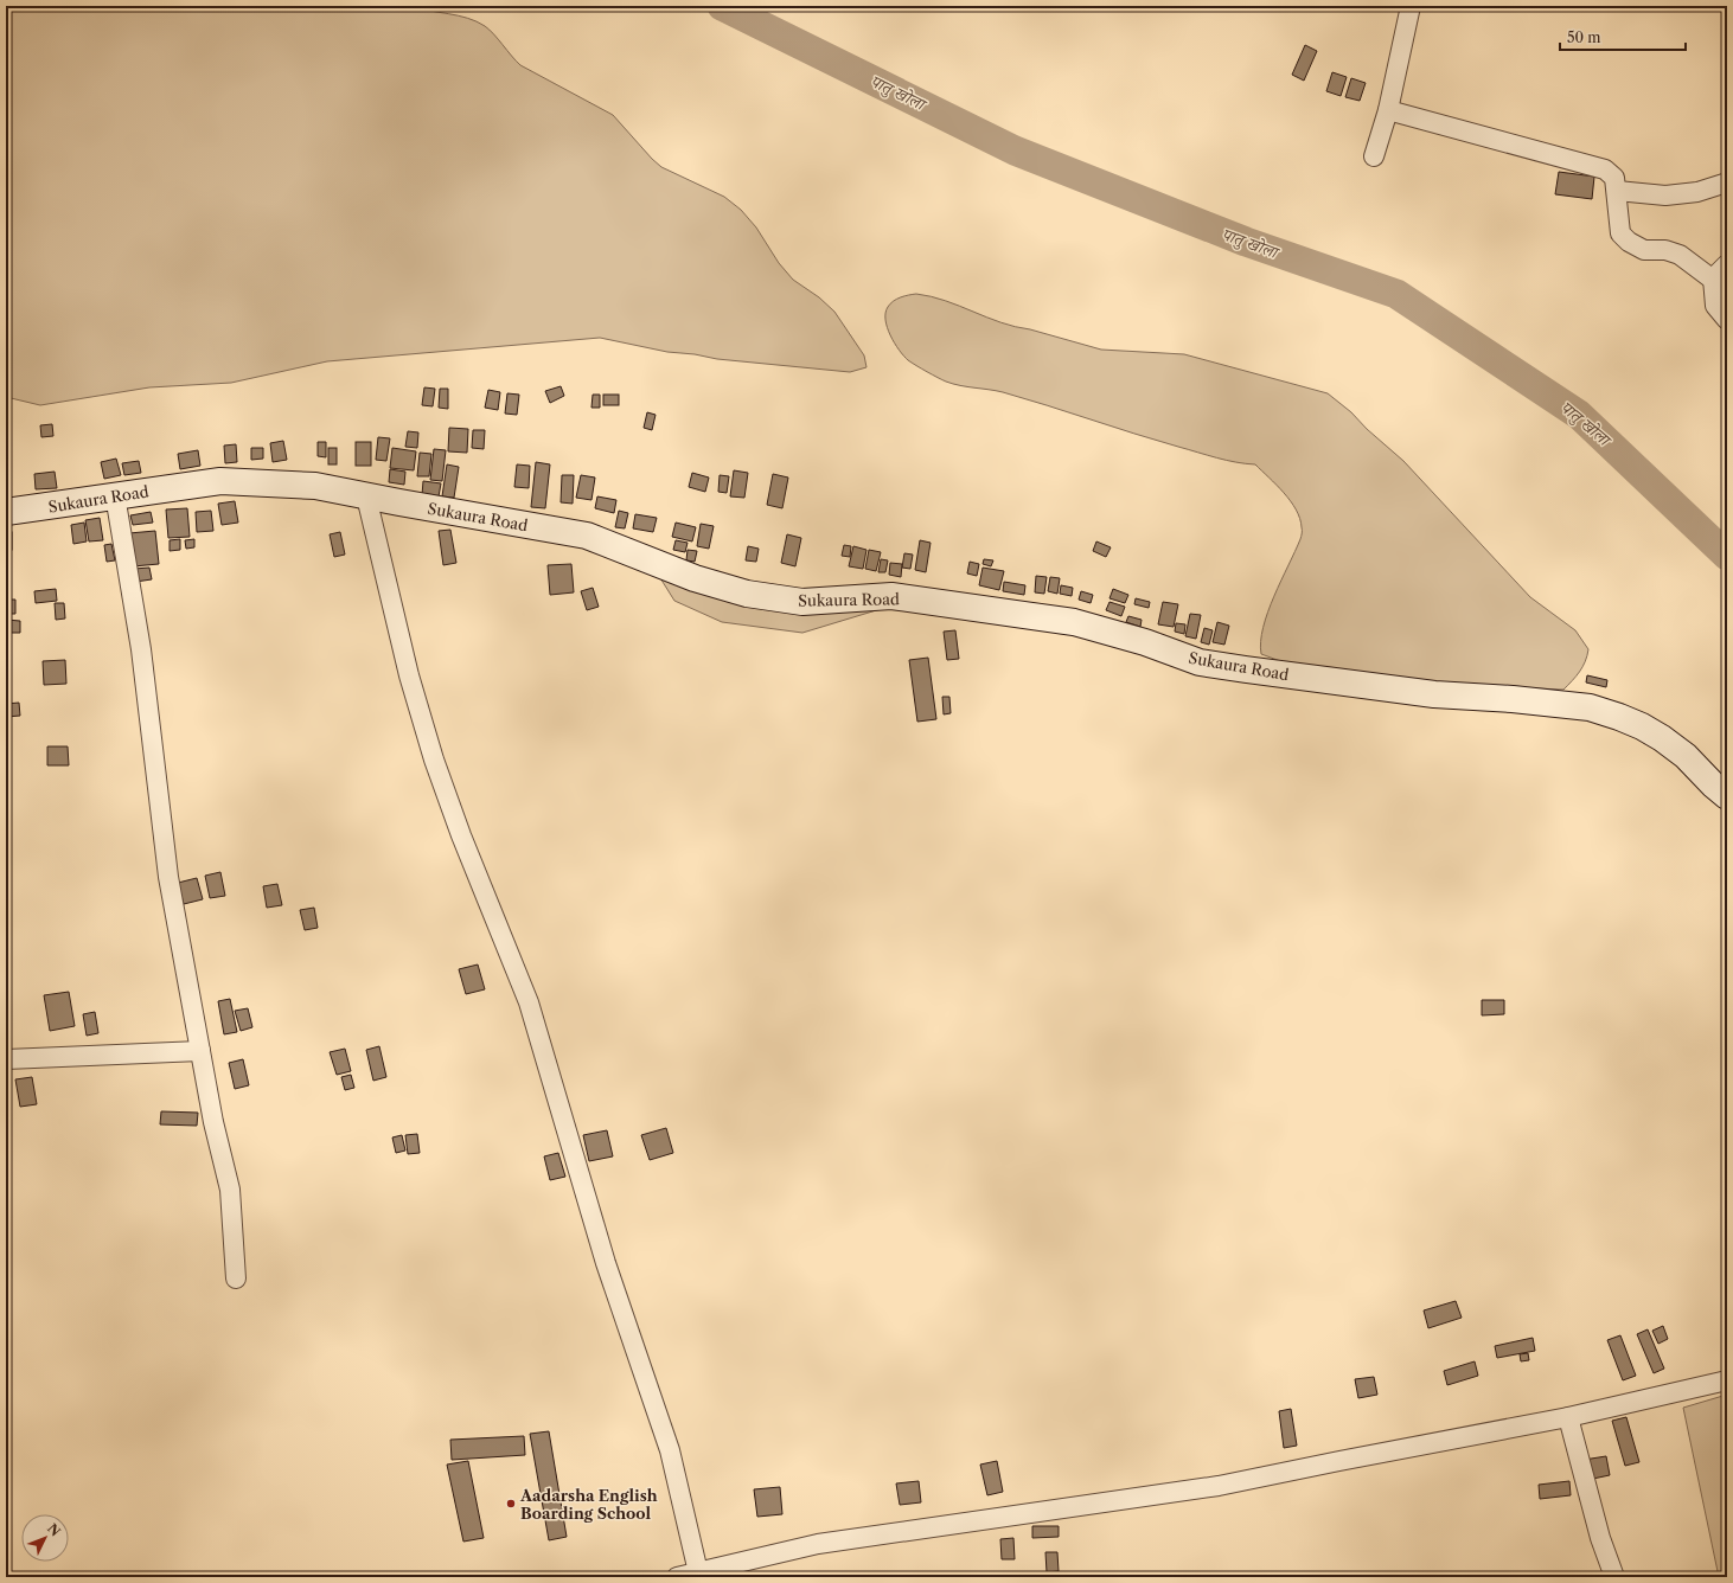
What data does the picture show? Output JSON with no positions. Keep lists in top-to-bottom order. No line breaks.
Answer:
{"streets":{"street":["Sukaura Road"]},"water":["पातु खोला"],"places":["Aadarsha English Boarding School"],"scale_bar":"50 m","north":"top right"}
